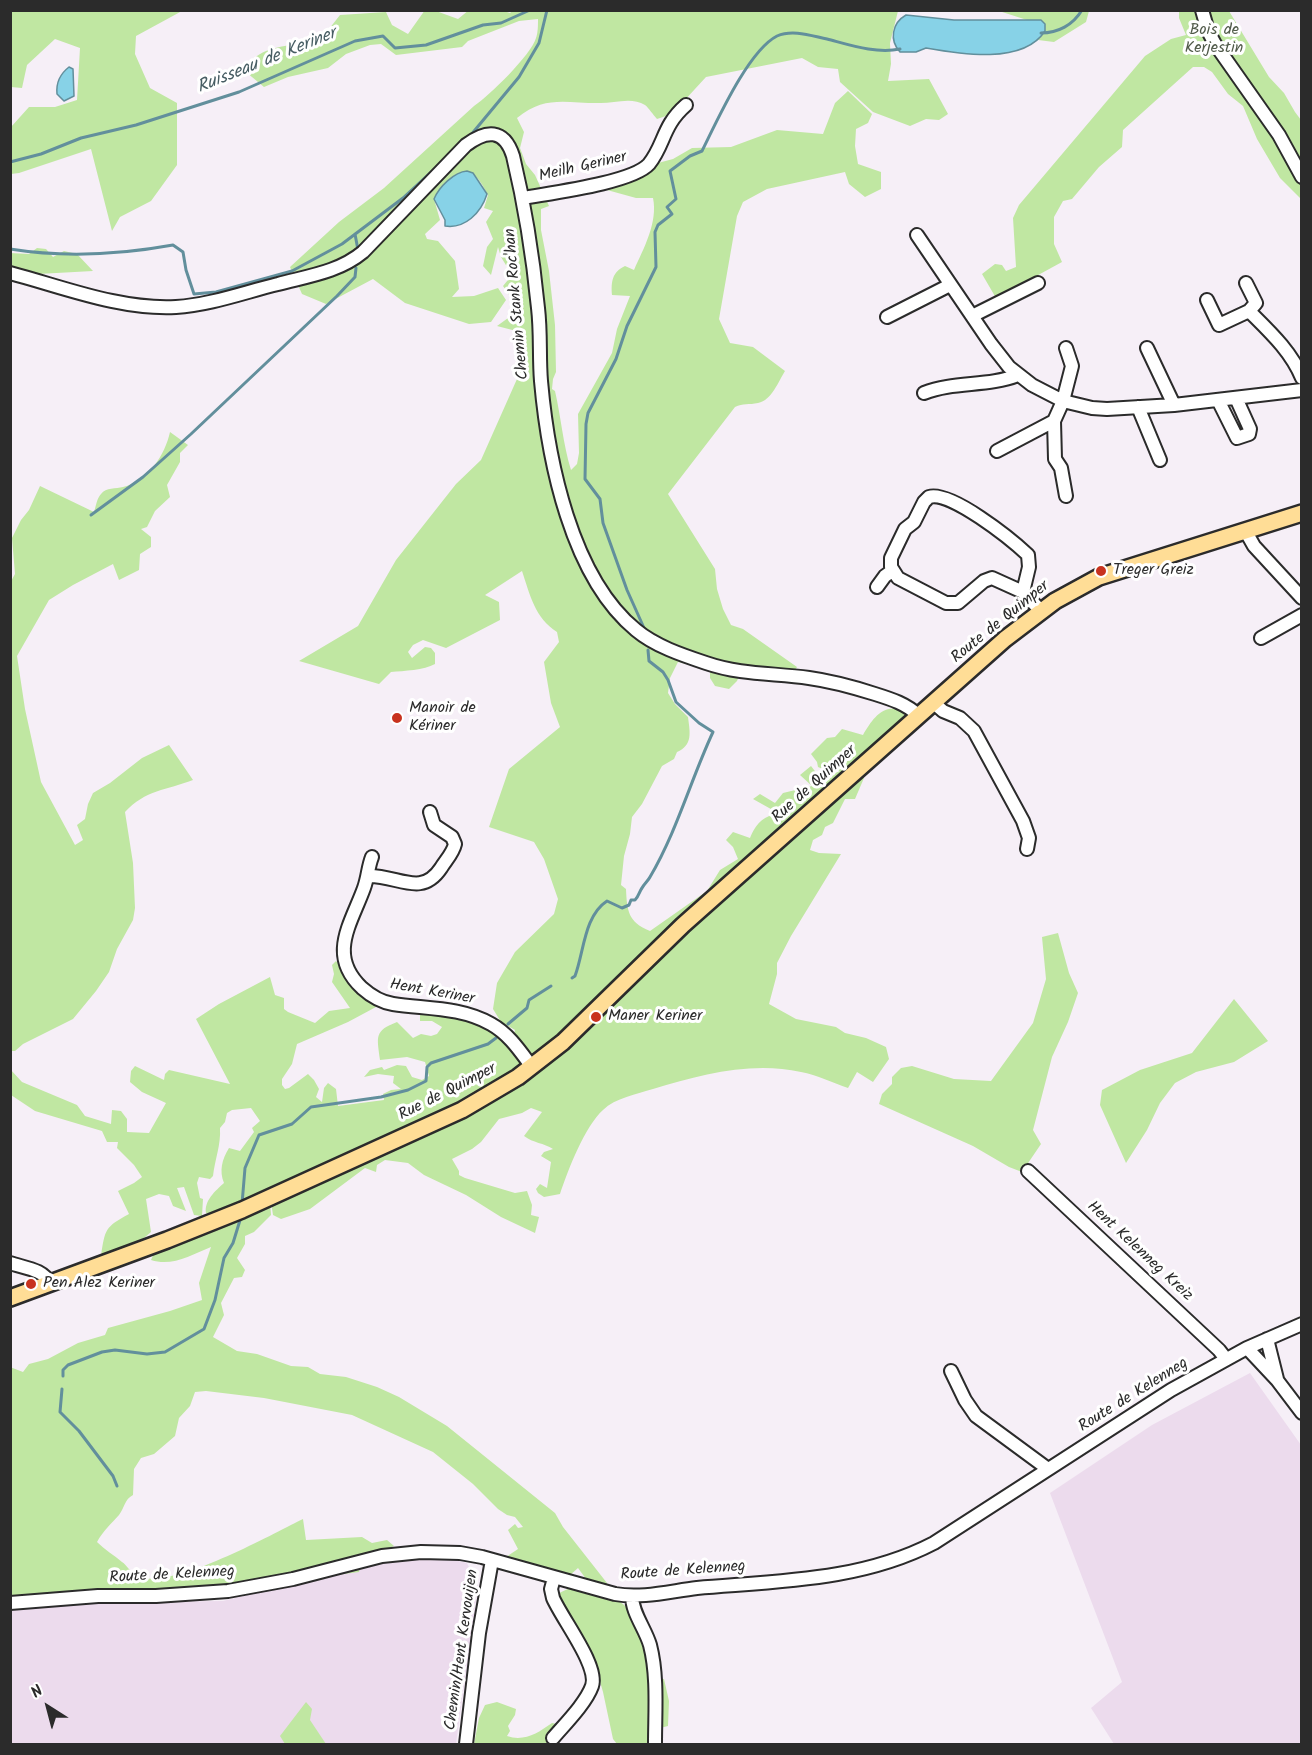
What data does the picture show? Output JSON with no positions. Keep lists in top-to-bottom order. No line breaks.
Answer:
{"streets":{"main road":["Route de Quimper","Rue de Quimper"],"street":["Meilh Geriner","Chemin Stank Roc'han","Hent Keriner","Hent Kelenneg Kreiz","Route de Kelenneg","Chemin/Hent Kervouijen"]},"crossings":[["Meilh Geriner","Chemin Stank Roc'han"],["Chemin Stank Roc'han","Rue de Quimper"],["Route de Quimper","Rue de Quimper"],["Rue de Quimper","Hent Keriner"],["Hent Kelenneg Kreiz","Route de Kelenneg"],["Route de Kelenneg","Chemin/Hent Kervouijen"]],"water":["Ruisseau de Keriner"],"parks":["Bois de Kerjestin"],"places":["Treger Greiz","Manoir de Kériner","Maner Keriner","Pen Alez Keriner"],"north":"top left"}
